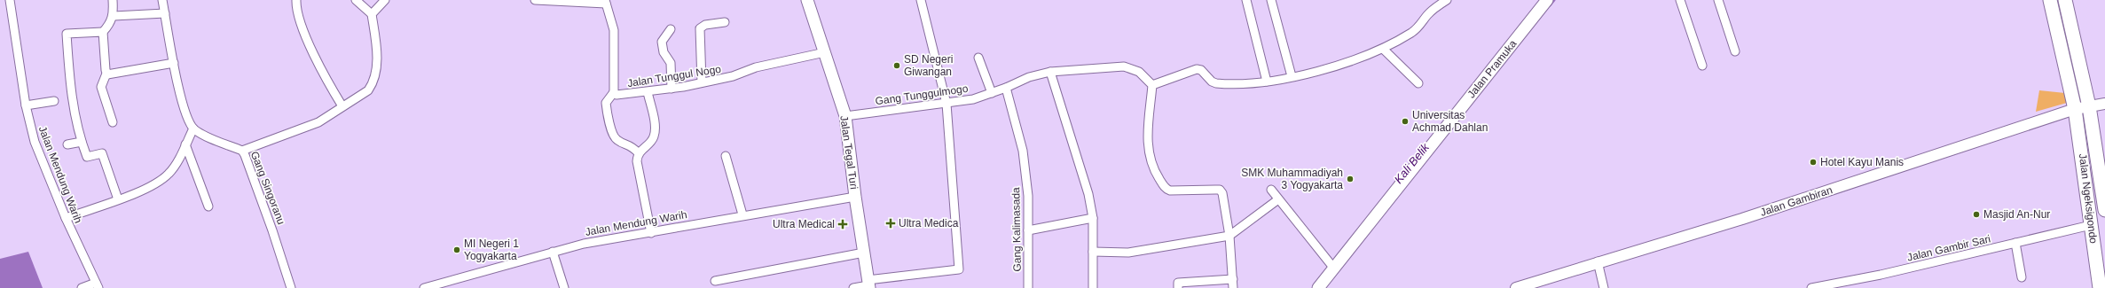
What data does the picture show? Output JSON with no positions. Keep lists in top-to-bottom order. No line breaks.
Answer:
{"streets":{"main road":["Jalan Pramuka","Jalan Tegal Turi","Jalan Ngeksigondo"],"street":["Jalan Tunggul Nogo","Gang Tunggulmogo","Jalan Mendung Warih","Gang Singoranu","Jalan Gambiran","Gang Kalimasada","Jalan Gambir Sari"]},"crossings":[["Jalan Tunggul Nogo","Jalan Tegal Turi"],["Gang Tunggulmogo","Jalan Tegal Turi"],["Gang Tunggulmogo","Gang Kalimasada"],["Jalan Tegal Turi","Jalan Mendung Warih"],["Jalan Ngeksigondo","Jalan Gambiran"],["Jalan Ngeksigondo","Jalan Gambir Sari"]],"water":["Kali Belik"],"places":{"other":["SD Negeri Giwangan","Universitas Achmad Dahlan","Hotel Kayu Manis","SMK Muhammadiyah 3 Yogyakarta","Masjid An-Nur","MI Negeri 1 Yogyakarta"],"health":["Ultra Medica","Ultra Medical"]}}
